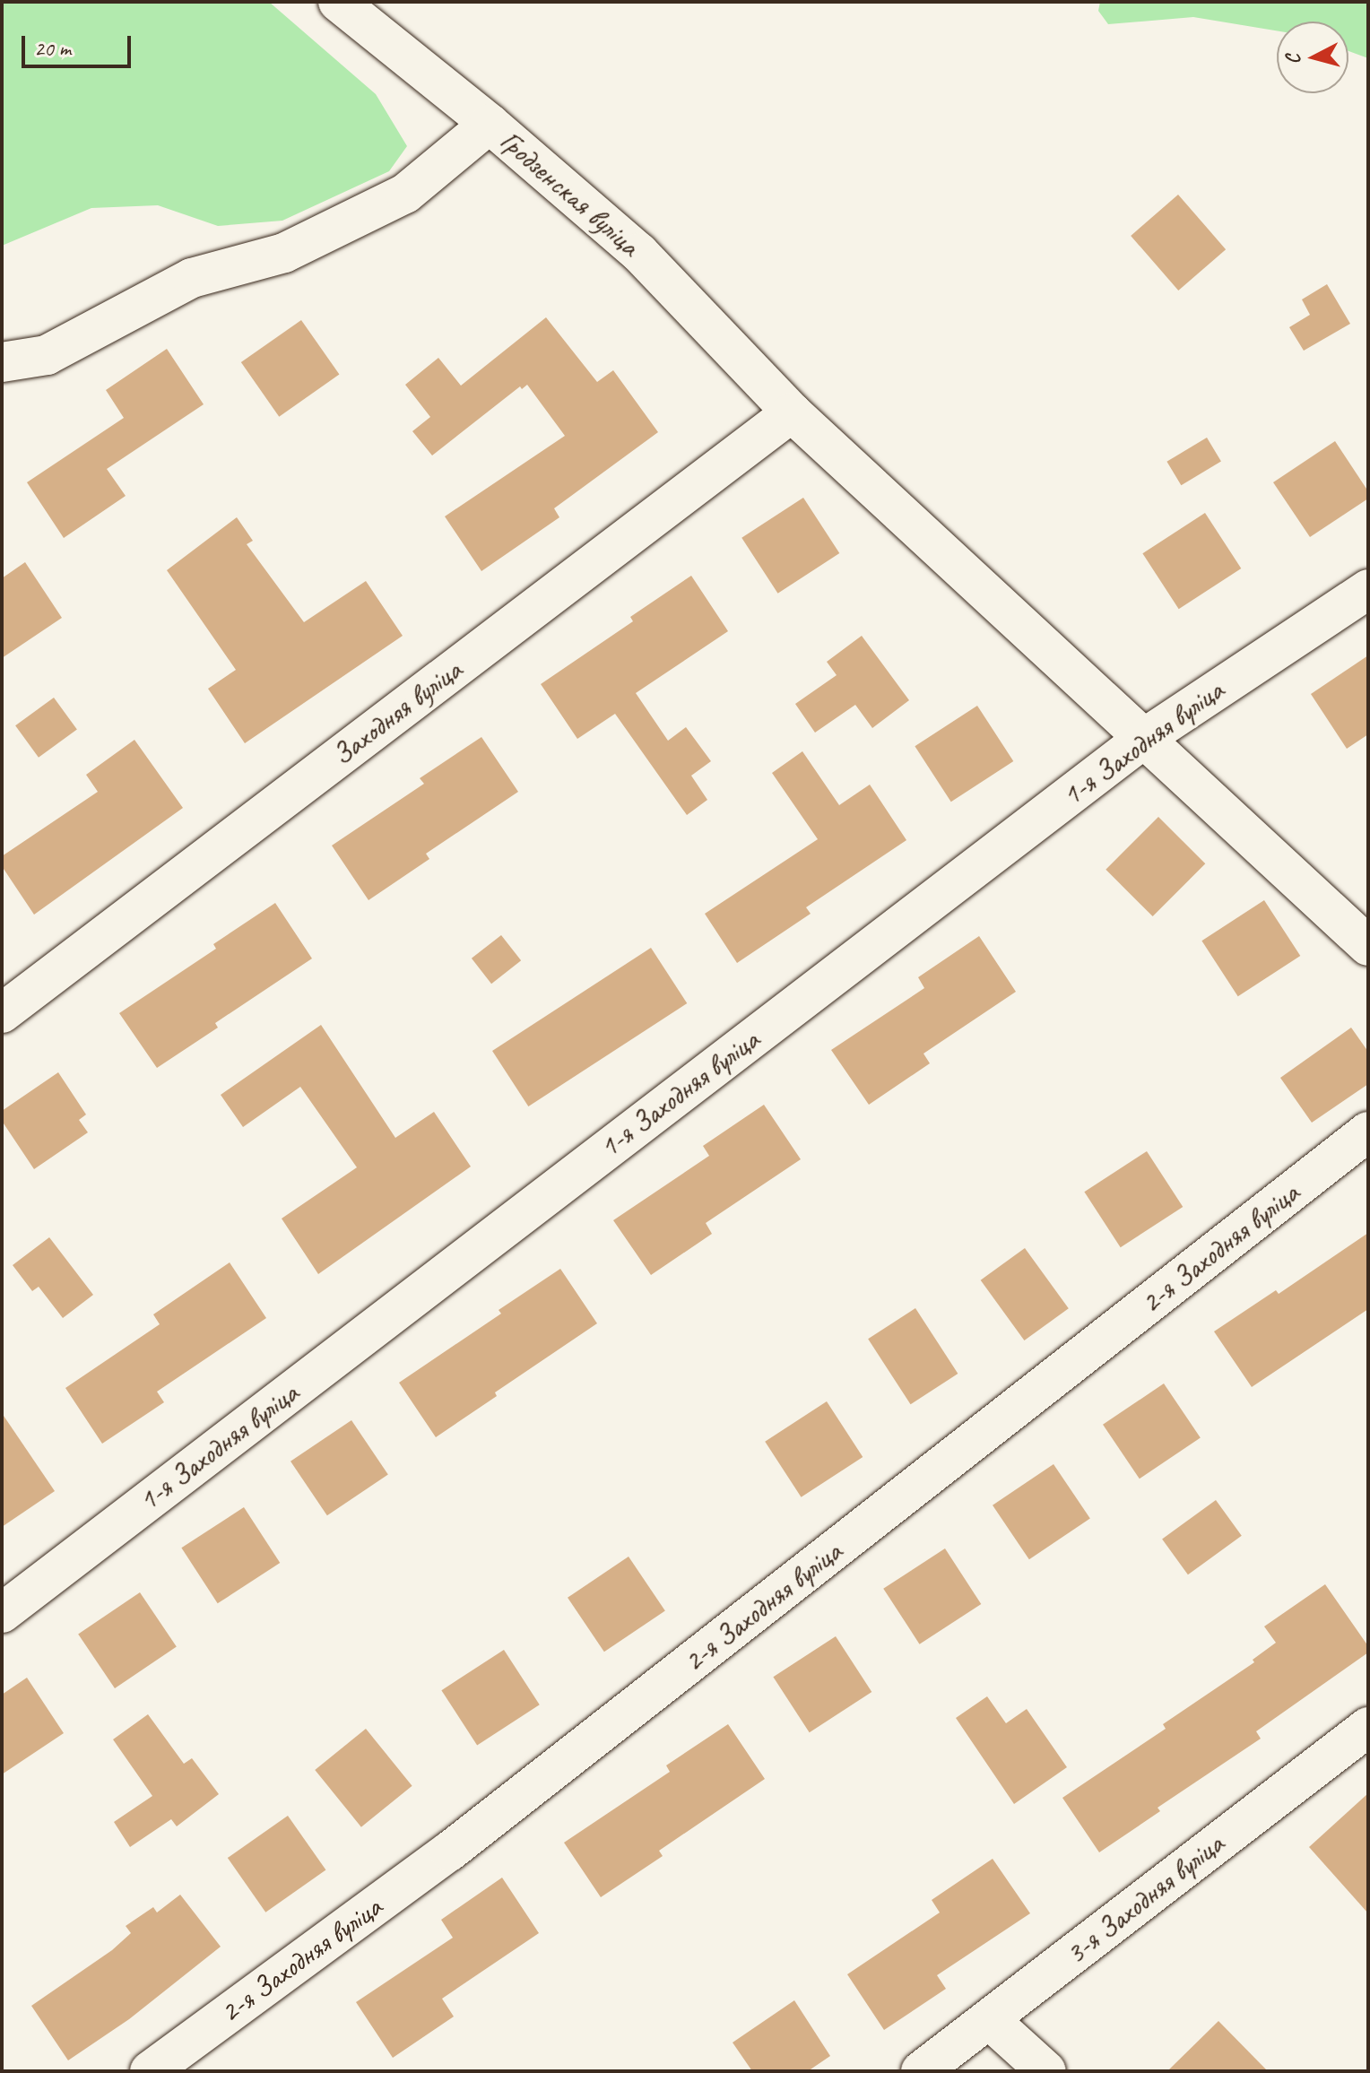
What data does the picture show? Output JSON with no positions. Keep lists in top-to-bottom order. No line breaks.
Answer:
{"streets":{"street":["Гродзенская вуліца","Заходняя вуліца","1-я Заходняя вуліца","2-я Заходняя вуліца","3-я Заходняя вуліца"]},"crossings":[["Гродзенская вуліца","Заходняя вуліца"],["Гродзенская вуліца","1-я Заходняя вуліца"]],"scale_bar":"20 m","north":"left"}
